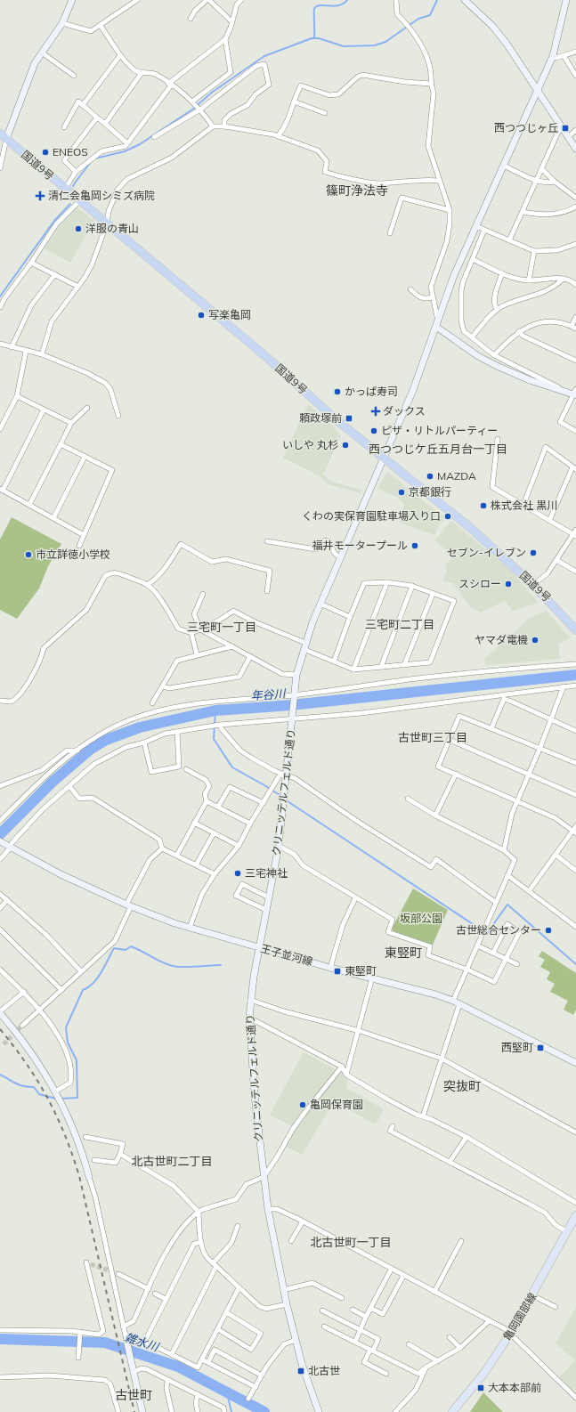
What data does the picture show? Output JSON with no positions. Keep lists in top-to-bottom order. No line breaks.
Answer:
{"streets":{"highway":["国道9号"],"main road":["亀岡園部線"],"street":["クリニッテルフェルド通り","王子並河線"]},"crossings":[["国道9号","クリニッテルフェルド通り"],["クリニッテルフェルド通り","王子並河線"]],"districts":["篠町浄法寺","西つつじケ丘五月台一丁目","三宅町二丁目","三宅町一丁目","古世町三丁目","東竪町","突抜町","北古世町二丁目","北古世町一丁目","古世町"],"water":["年谷川","雑水川"],"parks":["坂部公園"],"places":{"transit":["西つつじヶ丘","頼政塚前","東堅町","西堅町","北古世","大本本部前"],"other":["ENEOS","洋服の青山","写楽亀岡","かっぱ寿司","ピザ・リトルパーティー","いしや 丸杉","MAZDA","京都銀行","株式会社 黒川","くわの実保育園駐車場入り口","福井モータープール","セブン-イレブン","市立詳徳小学校","スシロー","ヤマダ電機","三宅神社","古世総合センター","亀岡保育園"],"health":["清仁会亀岡シミズ病院","ダックス"]}}
